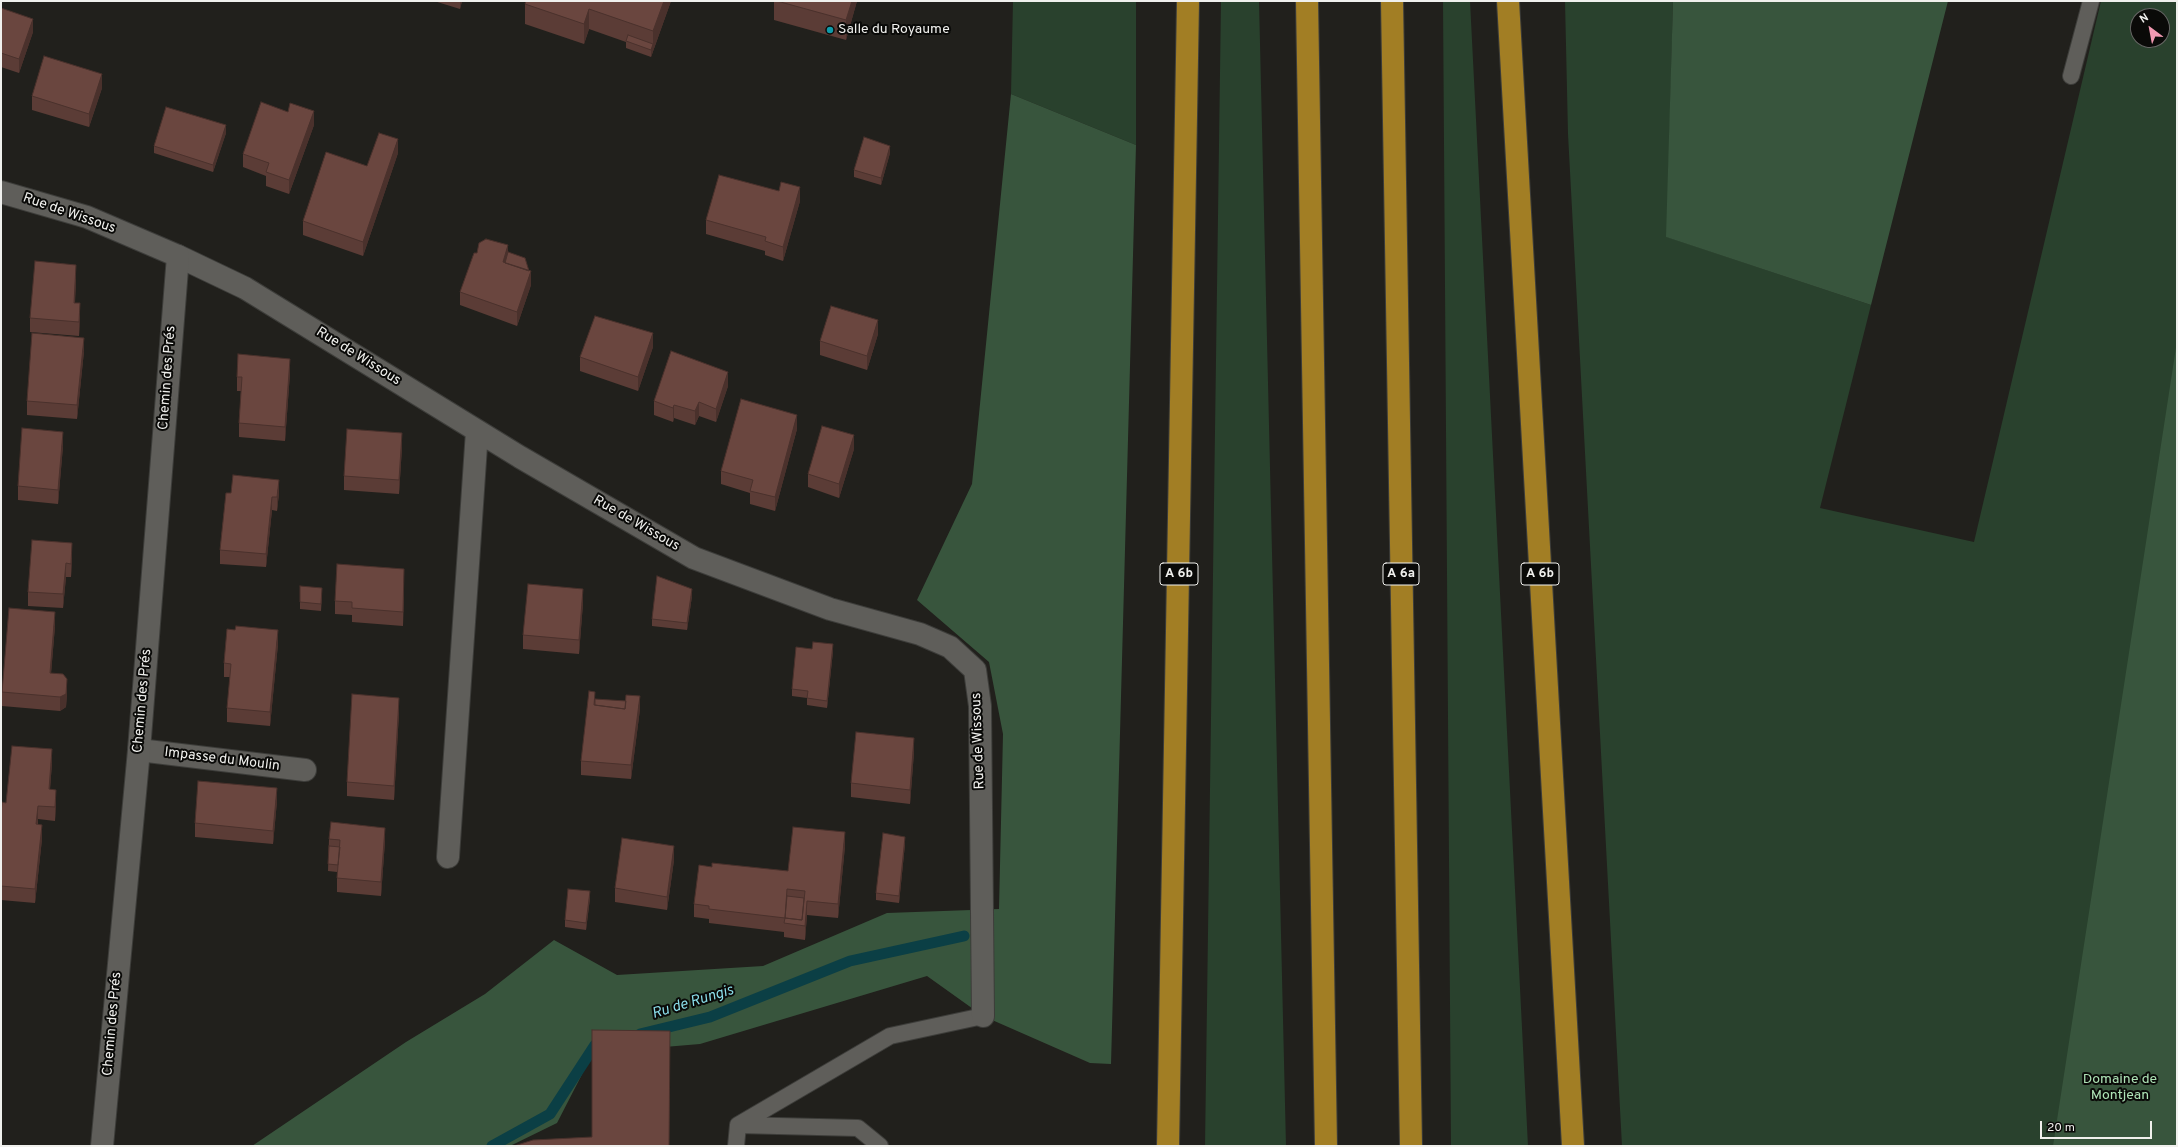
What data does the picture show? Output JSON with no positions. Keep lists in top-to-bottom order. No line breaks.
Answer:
{"streets":{"highway":["A 6b","A 6a"],"street":["Rue de Wissous","Chemin des Prés","Impasse du Moulin"]},"crossings":[["Rue de Wissous","Chemin des Prés"],["Chemin des Prés","Impasse du Moulin"]],"water":["Ru de Rungis"],"parks":["Domaine de Montjean"],"places":["Salle du Royaume"],"scale_bar":"20 m","north":"top left"}
